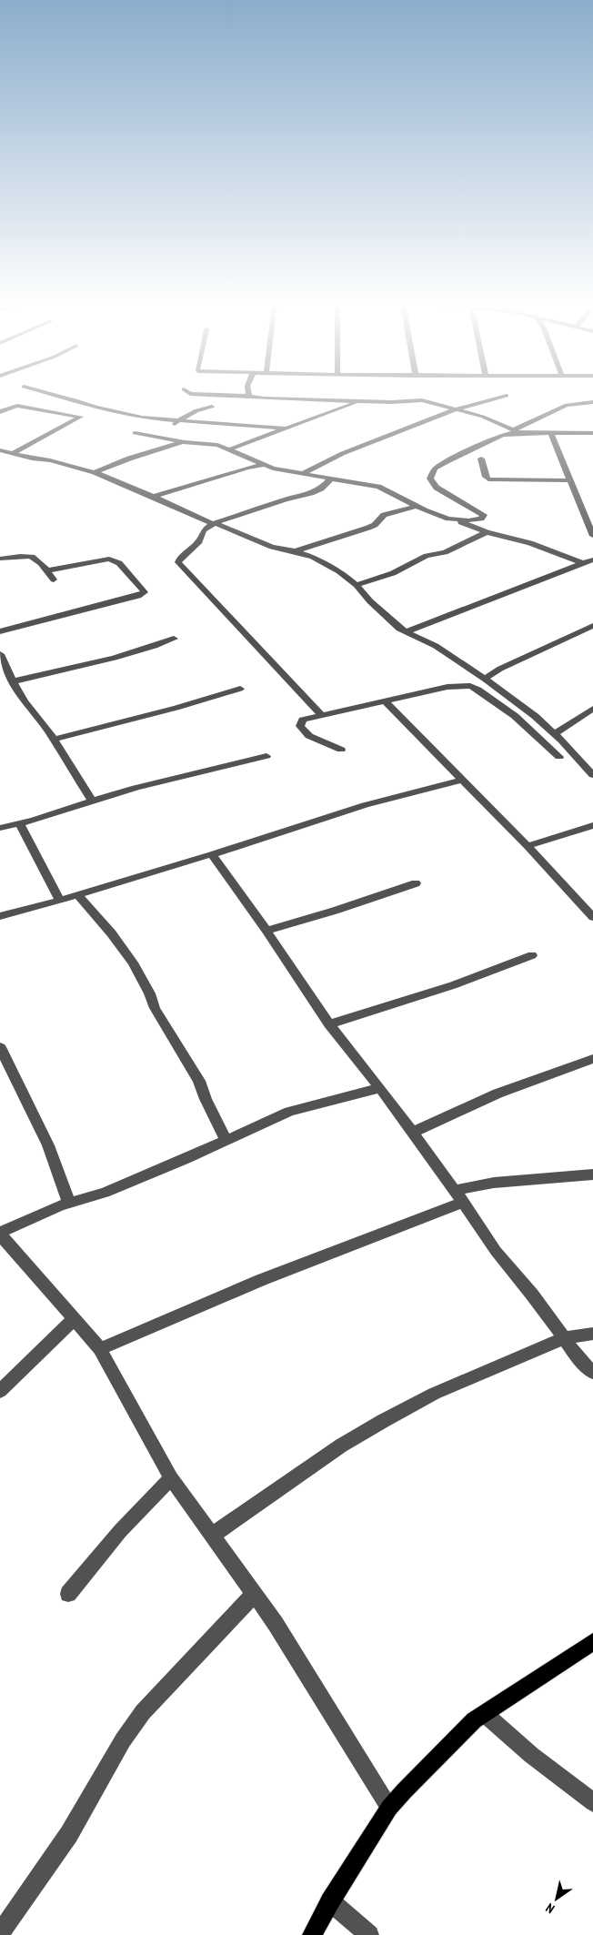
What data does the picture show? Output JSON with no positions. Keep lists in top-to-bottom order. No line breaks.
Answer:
{"north":"bottom left"}
